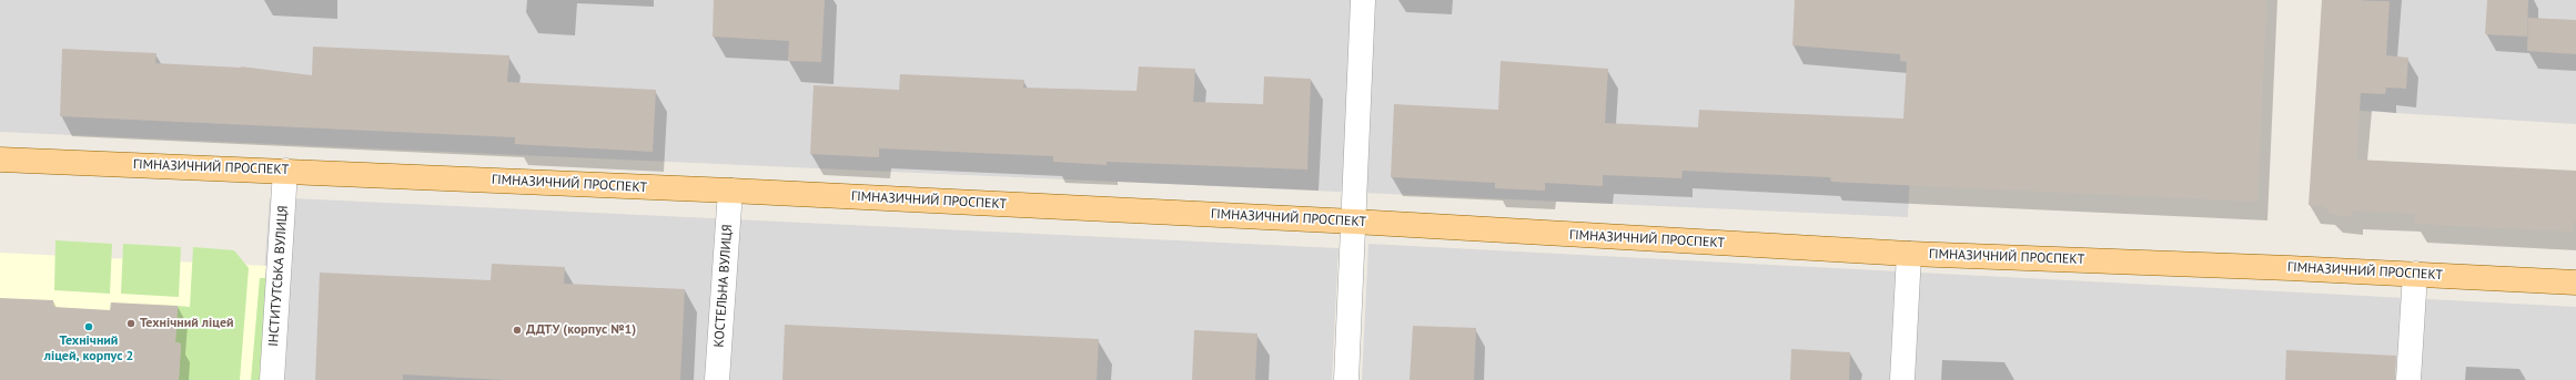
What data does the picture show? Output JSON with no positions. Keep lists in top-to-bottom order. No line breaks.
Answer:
{"streets":{"main road":["ГІМНАЗИЧНИЙ ПРОСПЕКТ"],"street":["ІНСТИТУТСЬКА ВУЛИЦЯ","КОСТЕЛЬНА ВУЛИЦЯ"]},"crossings":[["ГІМНАЗИЧНИЙ ПРОСПЕКТ","ІНСТИТУТСЬКА ВУЛИЦЯ"],["ГІМНАЗИЧНИЙ ПРОСПЕКТ","КОСТЕЛЬНА ВУЛИЦЯ"]],"places":["Технічний ліцей","Технічний ліцей, корпус 2","ДДТУ (корпус №1)"]}
